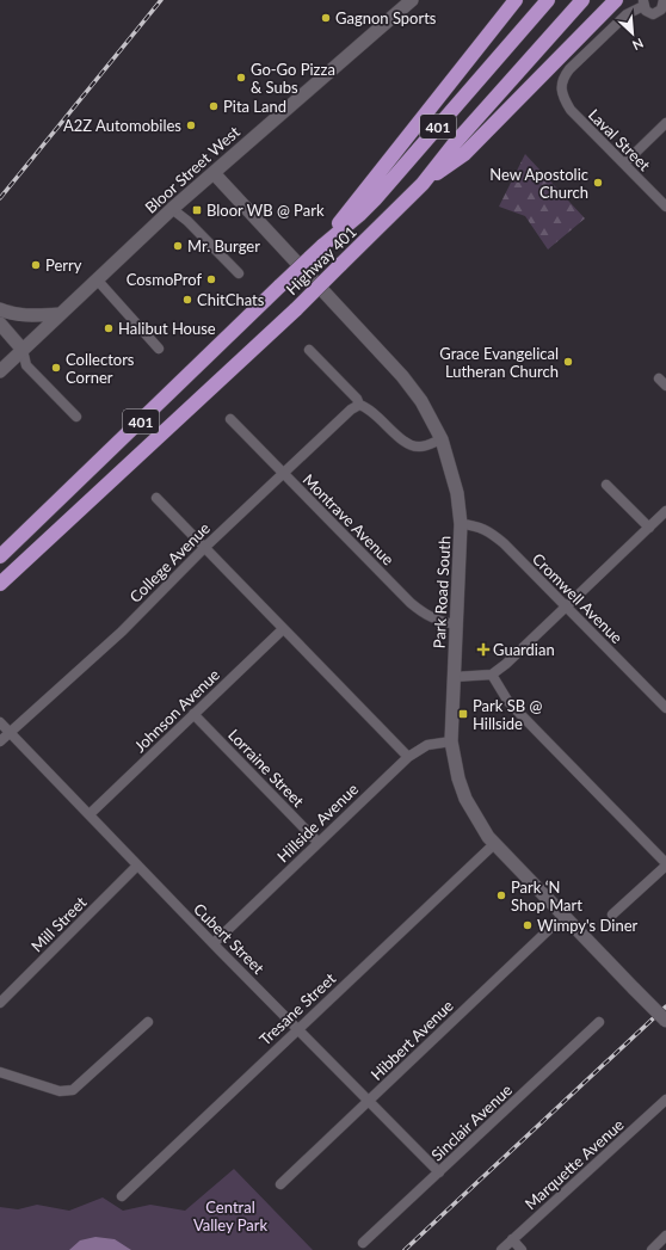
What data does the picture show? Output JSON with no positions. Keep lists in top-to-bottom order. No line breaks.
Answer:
{"streets":{"highway":["401","Highway 401"],"main road":["Bloor Street West","Park Road South"],"street":["Laval Street","Montrave Avenue","College Avenue","Cromwell Avenue","Johnson Avenue","Lorraine Street","Hillside Avenue","Mill Street","Cubert Street","Tresane Street","Hibbert Avenue","Sinclair Avenue","Marquette Avenue"]},"crossings":[["Bloor Street West","Park Road South"],["Montrave Avenue","College Avenue"],["Montrave Avenue","Park Road South"],["College Avenue","Cubert Street"],["Park Road South","Cromwell Avenue"],["Park Road South","Hillside Avenue"],["Park Road South","Tresane Street"],["Park Road South","Hibbert Avenue"],["Johnson Avenue","Lorraine Street"],["Johnson Avenue","Cubert Street"],["Lorraine Street","Hillside Avenue"],["Hillside Avenue","Cubert Street"],["Mill Street","Cubert Street"],["Cubert Street","Tresane Street"],["Cubert Street","Hibbert Avenue"],["Cubert Street","Sinclair Avenue"]],"parks":["Central Valley Park"],"places":{"other":["Gagnon Sports","Go-Go Pizza & Subs","Pita Land","A2Z Automobiles","New Apostolic Church","Mr. Burger","Perry","CosmoProf","ChitChats","Halibut House","Grace Evangelical Lutheran Church","Collectors Corner","Park ‘N Shop Mart","Wimpy's Diner"],"transit":["Bloor WB @ Park","Park SB @ Hillside"],"health":["Guardian"]},"north":"bottom right"}
